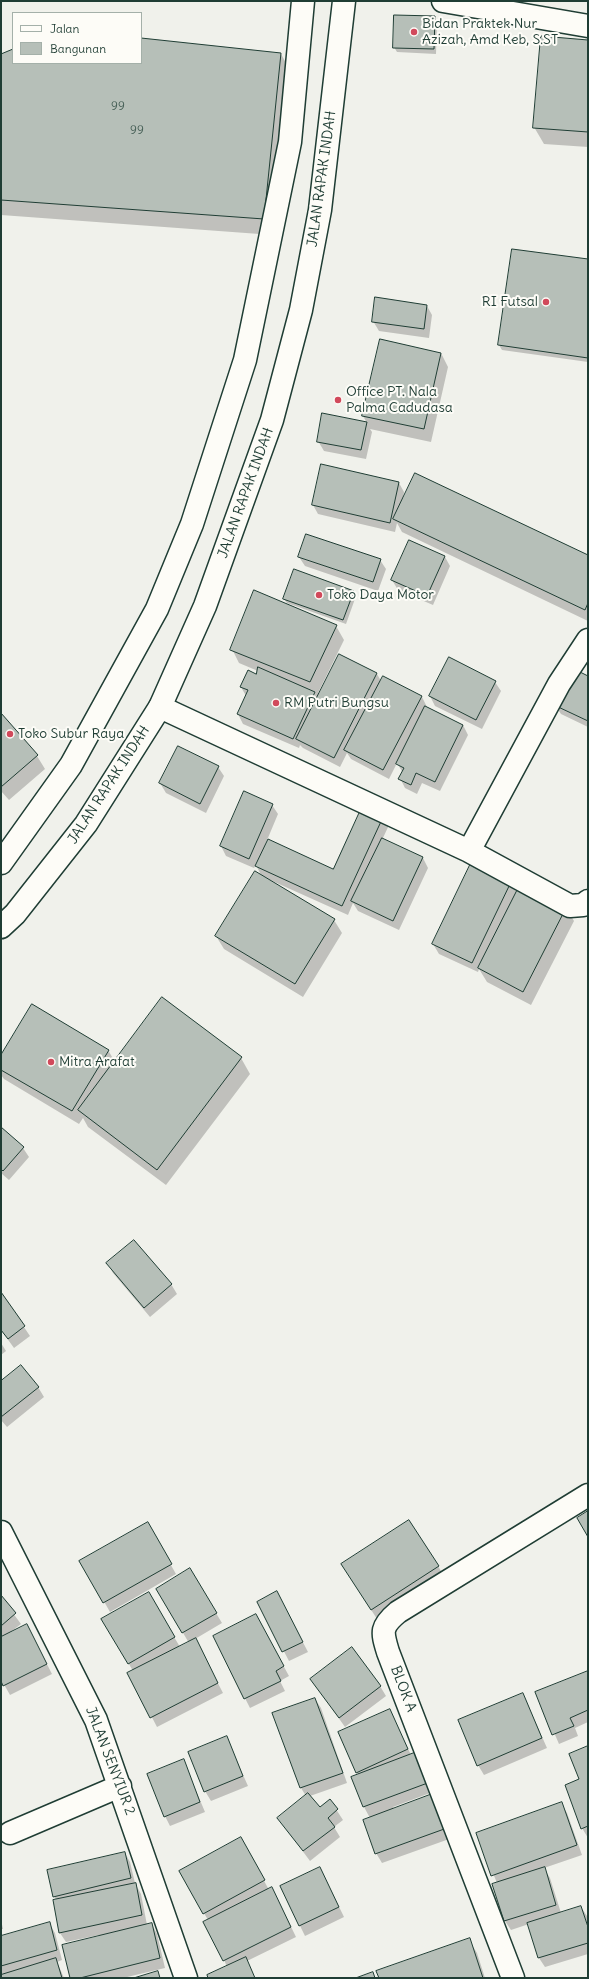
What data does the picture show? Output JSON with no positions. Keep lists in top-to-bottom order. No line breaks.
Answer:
{"streets":{"street":["JALAN RAPAK INDAH","BLOK A","JALAN SENYIUR 2"]},"places":["Bidan Praktek Nur Azizah, Amd Keb, S.ST","RI Futsal","Office PT. Nala Palma Cadudasa","Toko Daya Motor","RM Putri Bungsu","Toko Subur Raya","Mitra Arafat"],"house_numbers":["99","99"],"legend":["Jalan","Bangunan"]}
